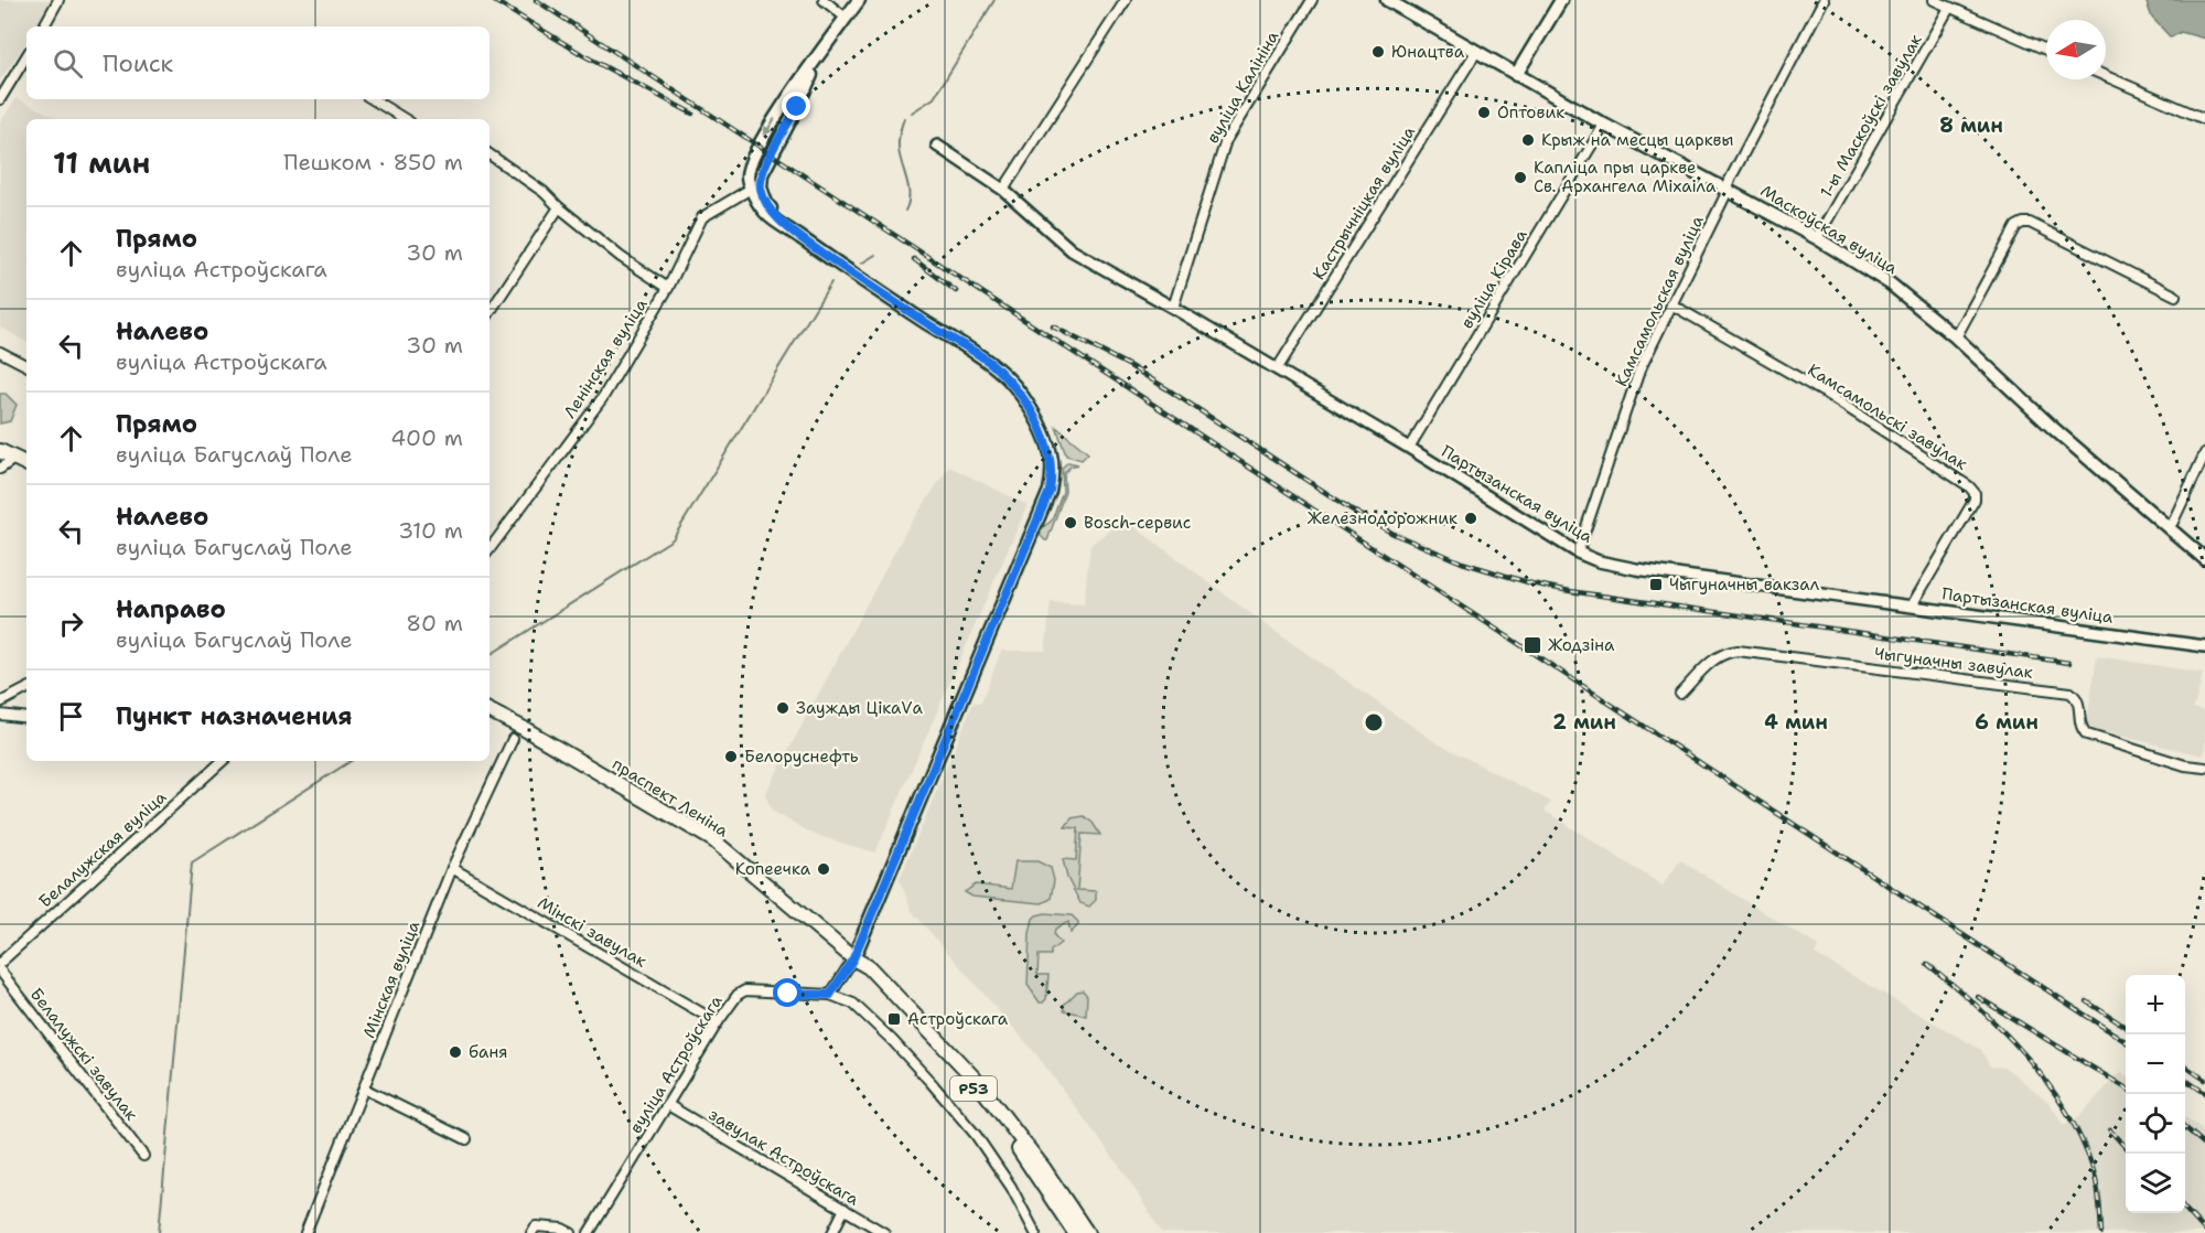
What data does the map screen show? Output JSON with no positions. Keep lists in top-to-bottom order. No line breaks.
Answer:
{"streets":{"main road":["Маскоўская вуліца","праспект Леніна","Р53"],"street":["вуліца Калініна","1-ы Маскоўскі завулак","Кастрычніцкая вуліца","вуліца Кірава","Камсамольская вуліца","Ленінская вуліца","Камсамольскі завулак","Партызанская вуліца","Чыгуначны завулак","Белалужская вуліца","Мінскі завулак","Мінская вуліца","Белалужскі завулак","вуліца Астроўскага","завулак Астроўскага"]},"crossings":[["вуліца Калініна","Партызанская вуліца"],["1-ы Маскоўскі завулак","Маскоўская вуліца"],["Кастрычніцкая вуліца","Маскоўская вуліца"],["Кастрычніцкая вуліца","Партызанская вуліца"],["Маскоўская вуліца","вуліца Кірава"],["Маскоўская вуліца","Камсамольская вуліца"],["вуліца Кірава","Партызанская вуліца"],["Камсамольская вуліца","Камсамольскі завулак"],["Камсамольская вуліца","Партызанская вуліца"],["Камсамольскі завулак","Партызанская вуліца"],["Мінскі завулак","Мінская вуліца"],["Мінскі завулак","вуліца Астроўскага"],["вуліца Астроўскага","завулак Астроўскага"]],"places":{"other":["Юнацтва","Оптовик","Крыж на месцы царквы","Капліца пры царкве Св. Архангела Міхаіла","Железнодорожник","Bosch-сервис","Заужды ЦікаVа","Белоруснефть","Копеечка","баня"],"transit":["Чыгуначны вакзал","Жодзіна","Астроўскага"]},"north":"left","page":{"search":"Поиск","heading":["11 мин","Пешком · 850 m"],"list":[["Прямо","вуліца Астроўскага","30 m"],["Налево","вуліца Астроўскага","30 m"],["Прямо","вуліца Багуслаў Поле","400 m"],["Налево","вуліца Багуслаў Поле","310 m"],["Направо","вуліца Багуслаў Поле","80 m"],"Пункт назначения"],"map_buttons":["+","−"]},"rings":["8 мин","2 мин","4 мин","6 мин"]}
